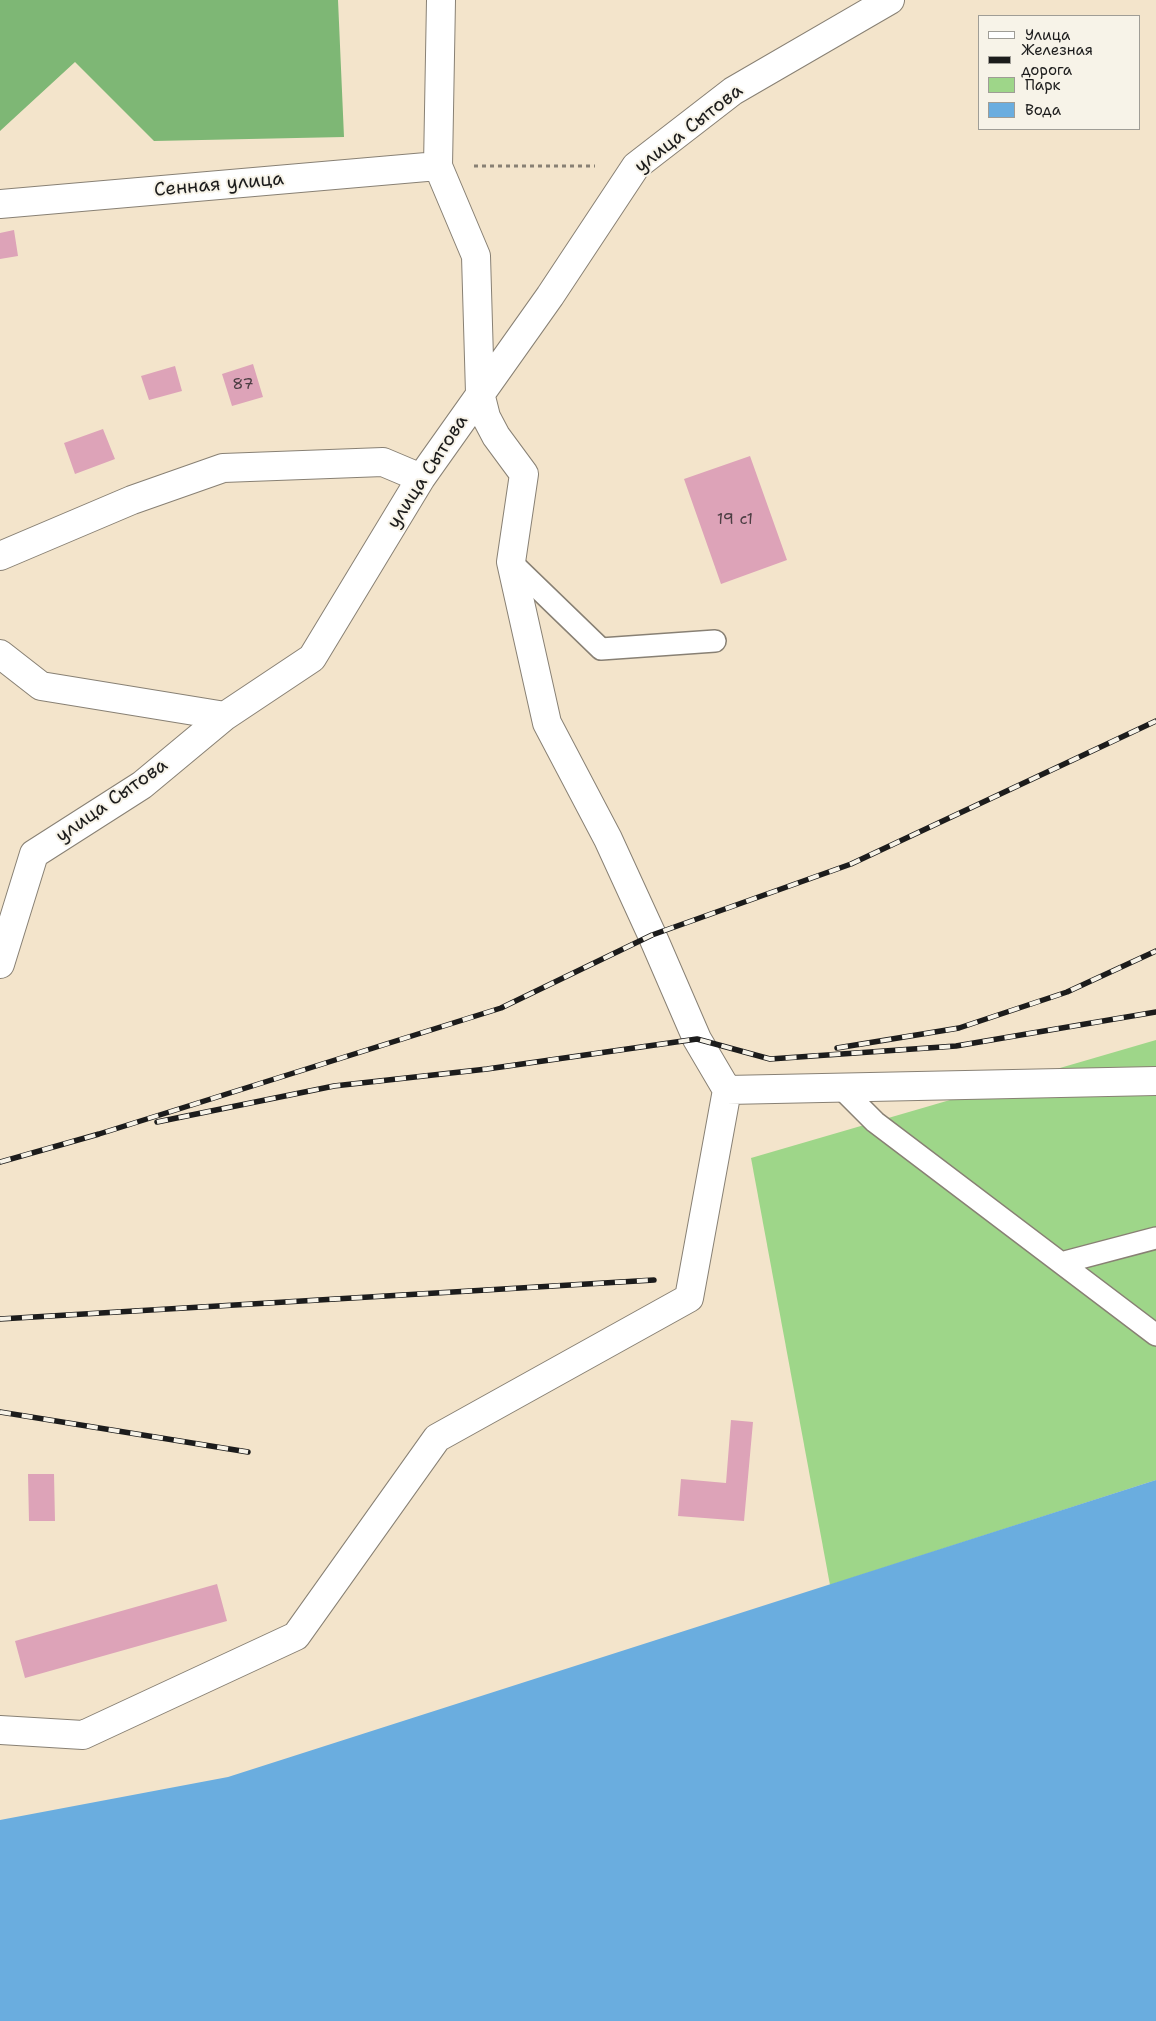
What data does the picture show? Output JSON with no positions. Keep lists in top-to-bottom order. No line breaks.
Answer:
{"streets":{"street":["улица Сытова","Сенная улица"]},"house_numbers":["87","19 с1"],"legend":["Улица","Железная дорога","Парк","Вода"]}
